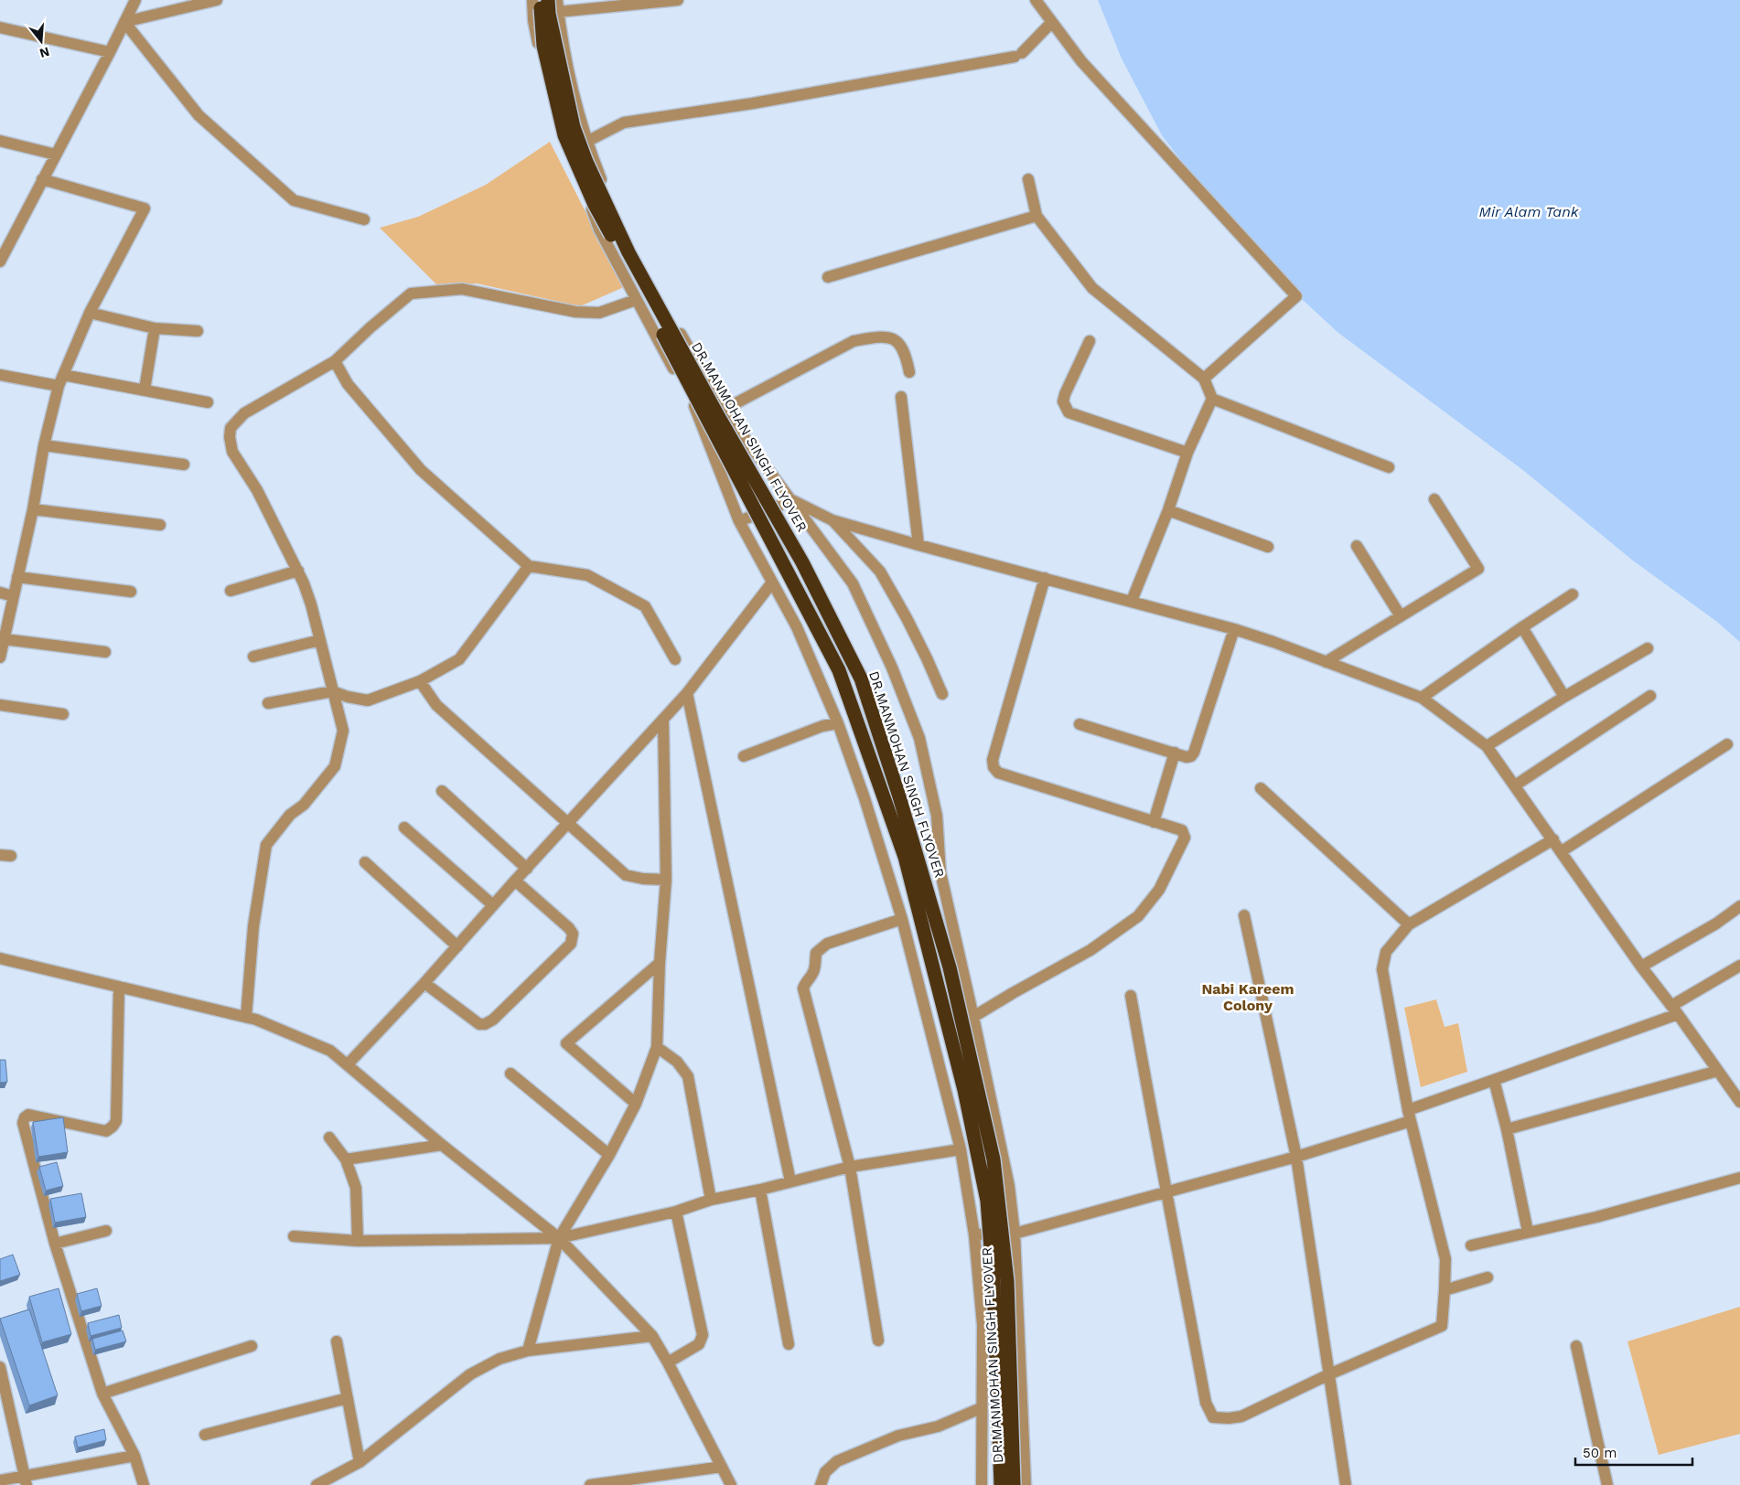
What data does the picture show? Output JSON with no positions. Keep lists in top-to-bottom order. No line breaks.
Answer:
{"streets":{"highway":["DR.MANMOHAN SINGH FLYOVER"]},"districts":["Nabi Kareem Colony"],"water":["Mir Alam Tank"],"scale_bar":"50 m","north":"bottom"}
